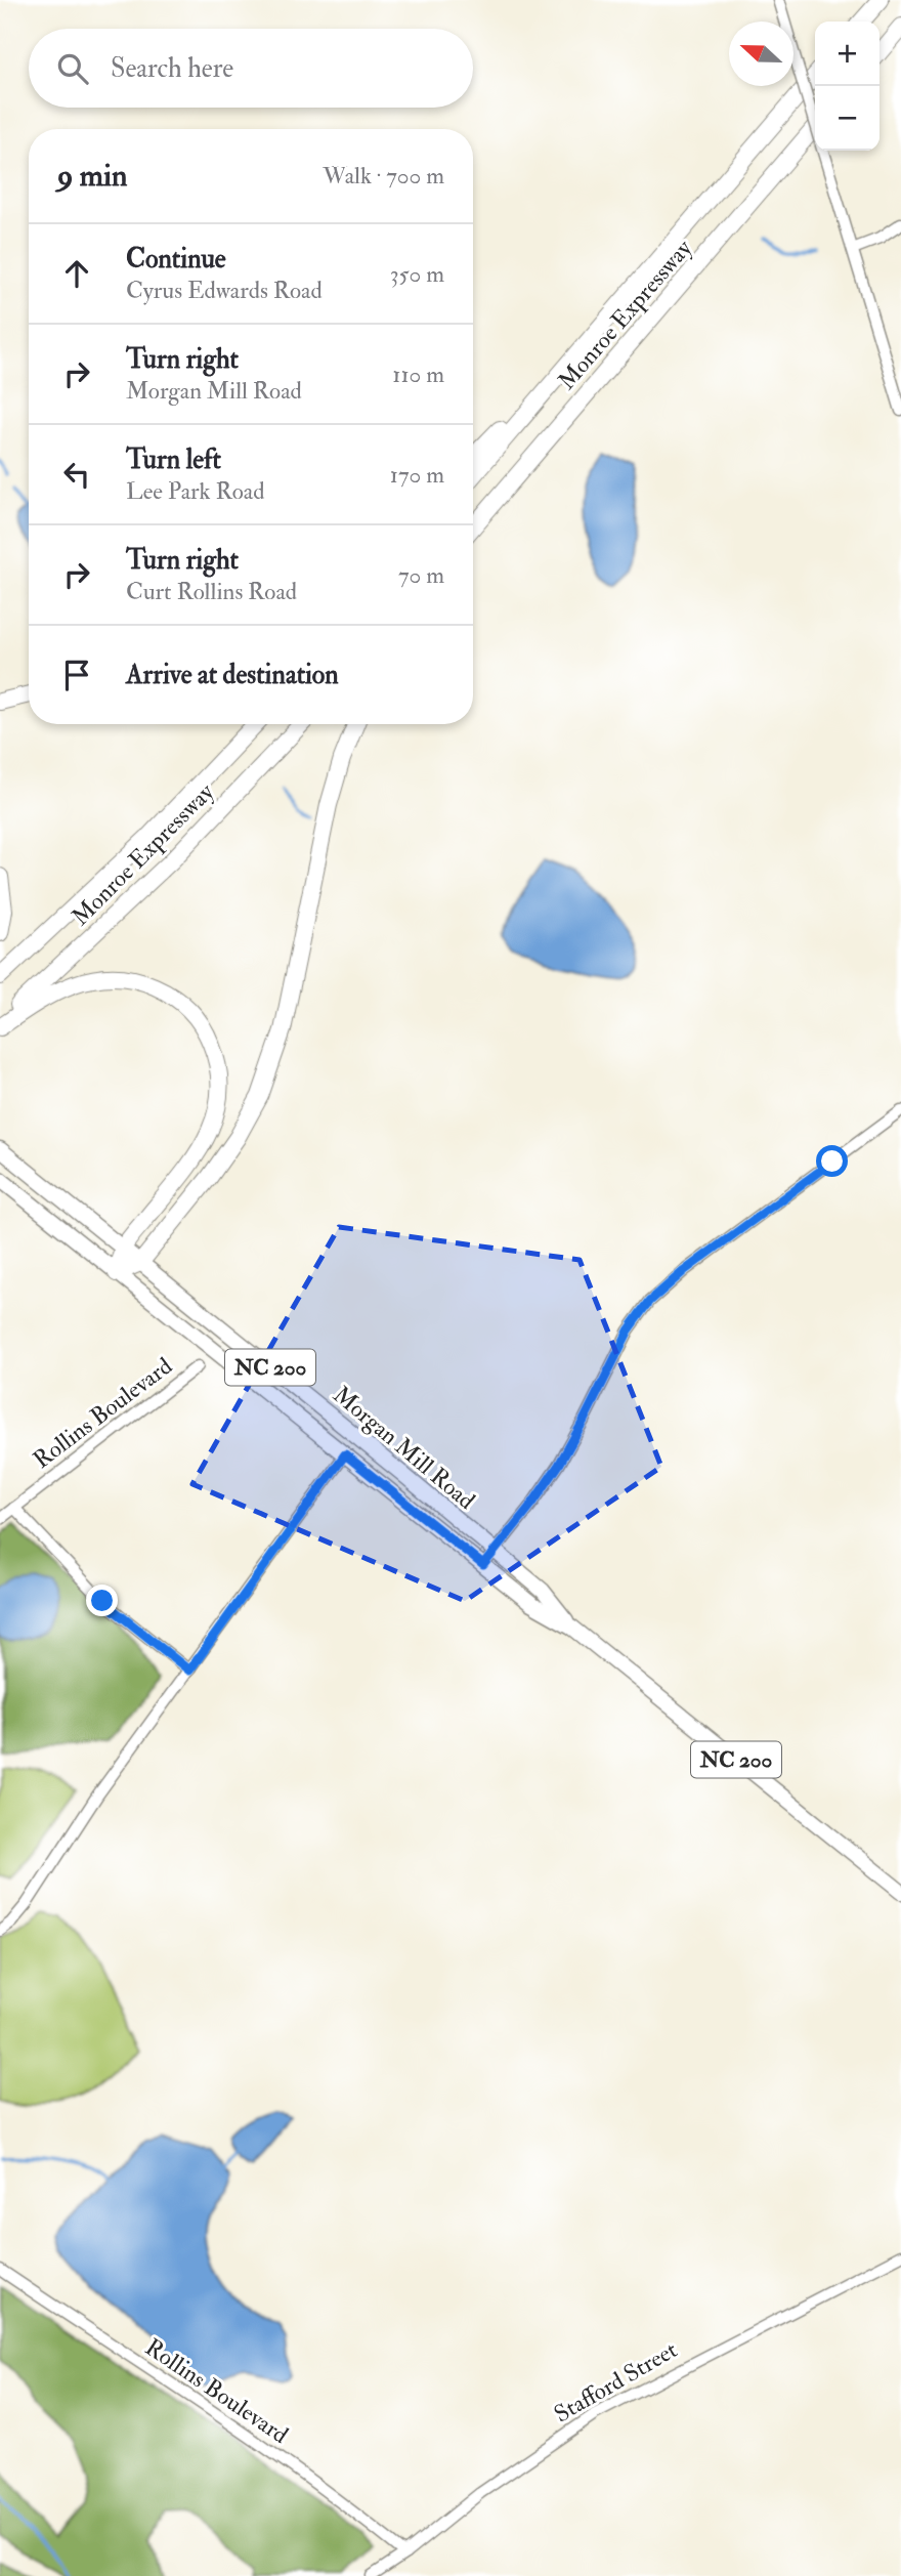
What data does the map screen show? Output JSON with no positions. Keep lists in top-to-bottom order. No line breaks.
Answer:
{"streets":{"highway":["Monroe Expressway"],"main road":["NC 200","Morgan Mill Road"],"street":["Rollins Boulevard","Stafford Street"]},"crossings":[["Rollins Boulevard","Stafford Street"]],"north":"left","page":{"map_buttons":["+","−"],"search":"Search here","heading":["9 min","Walk · 700 m"],"list":[["Continue","Cyrus Edwards Road","350 m"],["Turn right","Morgan Mill Road","110 m"],["Turn left","Lee Park Road","170 m"],["Turn right","Curt Rollins Road","70 m"],"Arrive at destination"]}}
